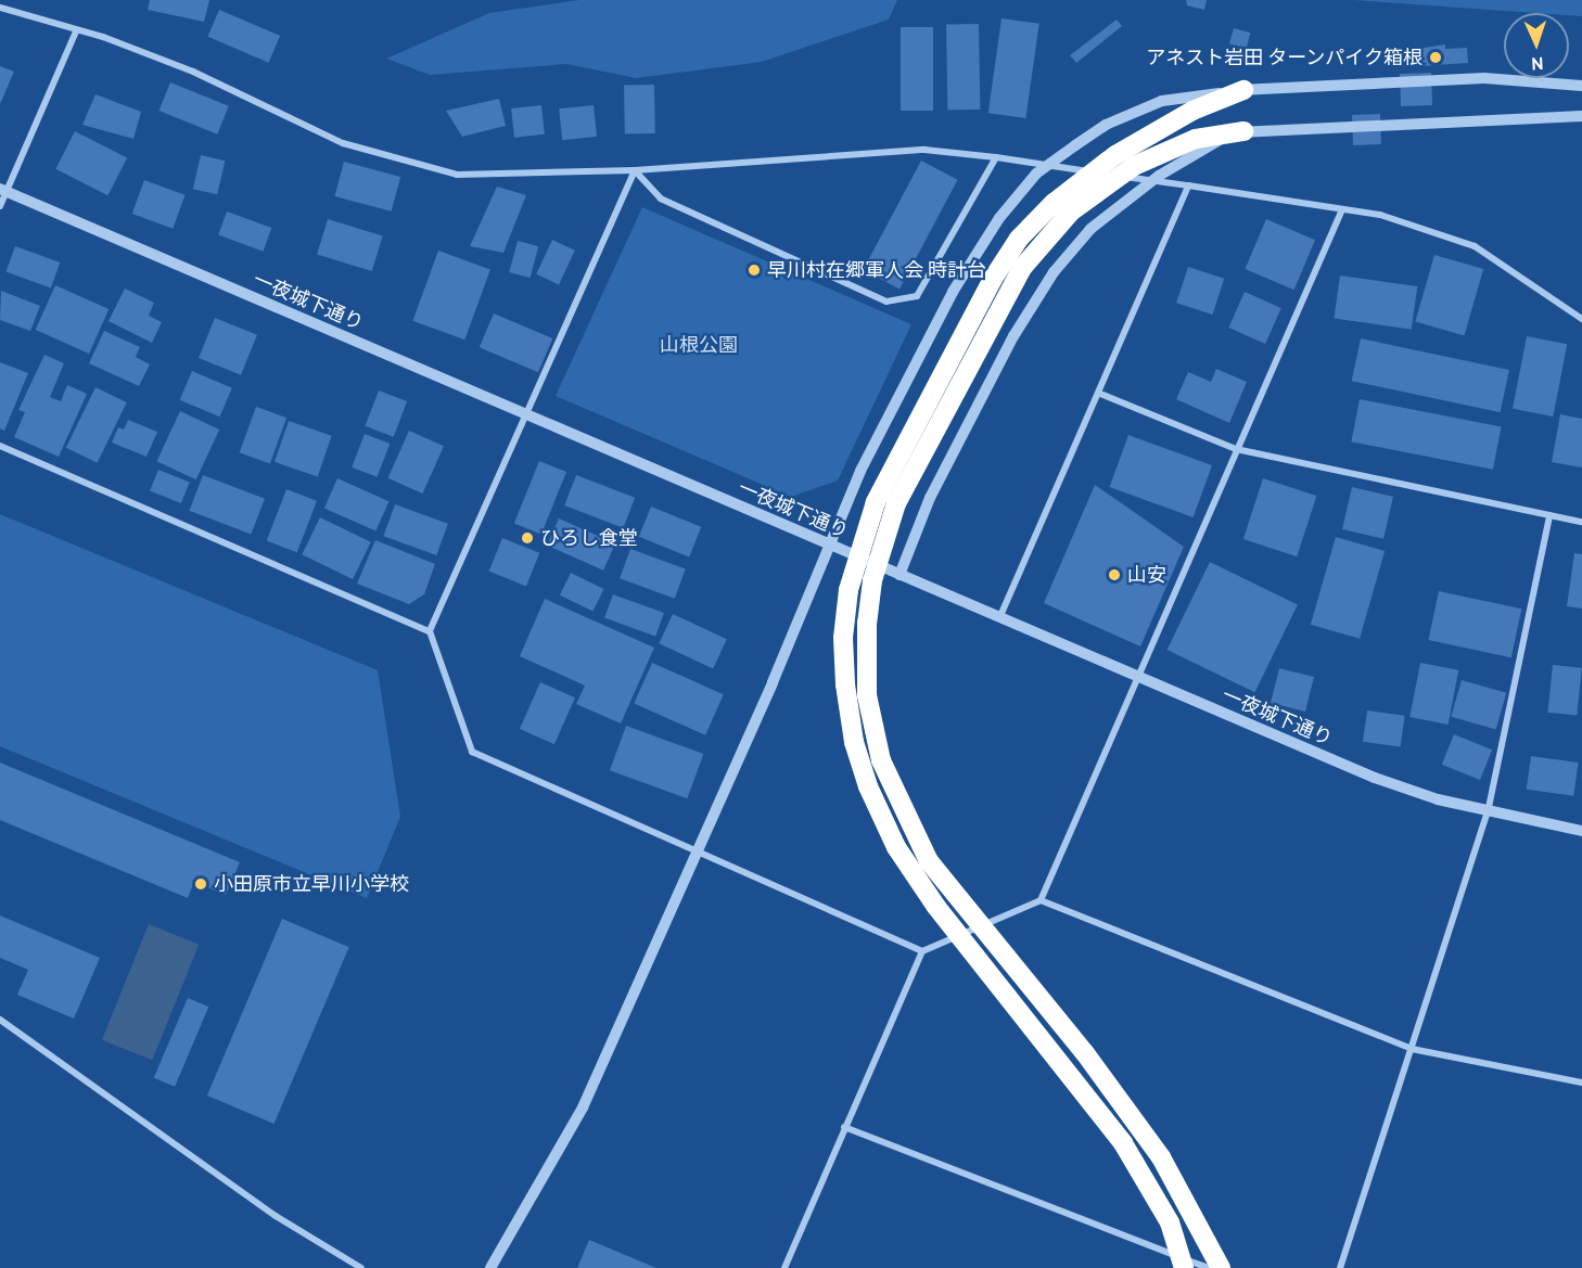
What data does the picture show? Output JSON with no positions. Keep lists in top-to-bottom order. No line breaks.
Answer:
{"streets":{"street":["一夜城下通り"]},"parks":["山根公園"],"places":["アネスト岩田 ターンパイク箱根","早川村在郷軍人会 時計台","ひろし食堂","山安","小田原市立早川小学校"],"north":"bottom"}
